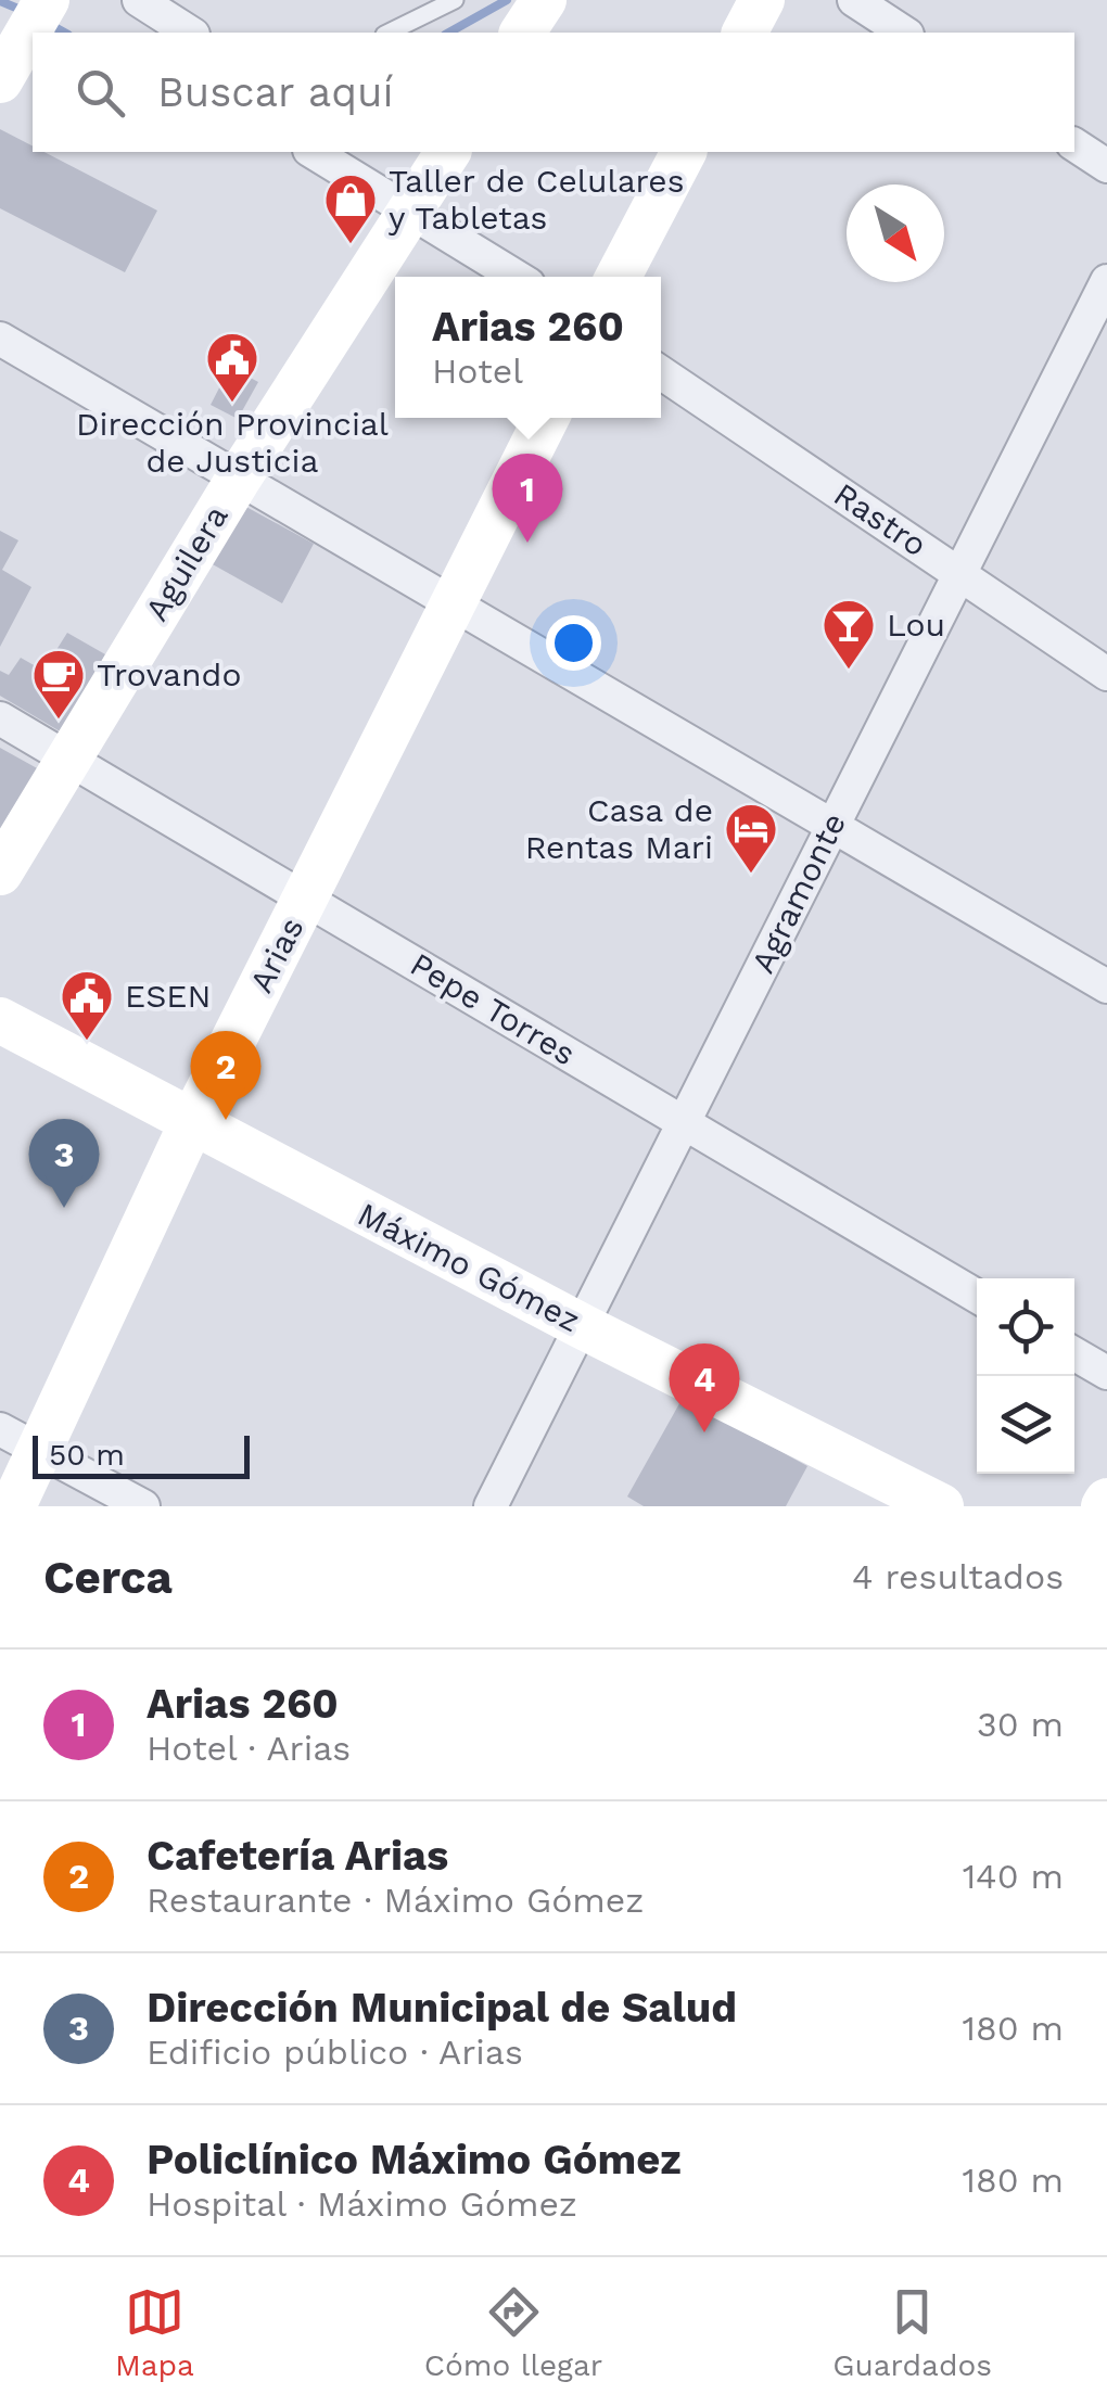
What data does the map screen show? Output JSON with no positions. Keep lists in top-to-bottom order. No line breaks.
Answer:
{"streets":{"street":["Rastro","Aguilera","Agramonte","Arias","Pepe Torres","Máximo Gómez"]},"crossings":[["Rastro","Agramonte"],["Aguilera","Pepe Torres"],["Agramonte","Pepe Torres"],["Agramonte","Máximo Gómez"],["Arias","Pepe Torres"],["Arias","Máximo Gómez"]],"places":{"shop":["Taller de Celulares y Tabletas"],"public building":["Dirección Provincial de Justicia","ESEN"],"bar":["Lou"],"cafe":["Trovando"],"hotel":["Casa de Rentas Mari"]},"scale_bar":"50 m","north":"bottom right","page":{"search":"Buscar aquí","popup":["Arias 260","Hotel"],"pins":["1","2","3","4"],"scale":"50 m","heading":["Cerca","4 resultados"],"list":[{"mark":"1","name":"Arias 260","note":"Hotel · Arias","value":"30 m"},{"mark":"2","name":"Cafetería Arias","note":"Restaurante · Máximo Gómez","value":"140 m"},{"mark":"3","name":"Dirección Municipal de Salud","note":"Edificio público · Arias","value":"180 m"},{"mark":"4","name":"Policlínico Máximo Gómez","note":"Hospital · Máximo Gómez","value":"180 m"}],"nav":["Mapa","Cómo llegar","Guardados"]}}
